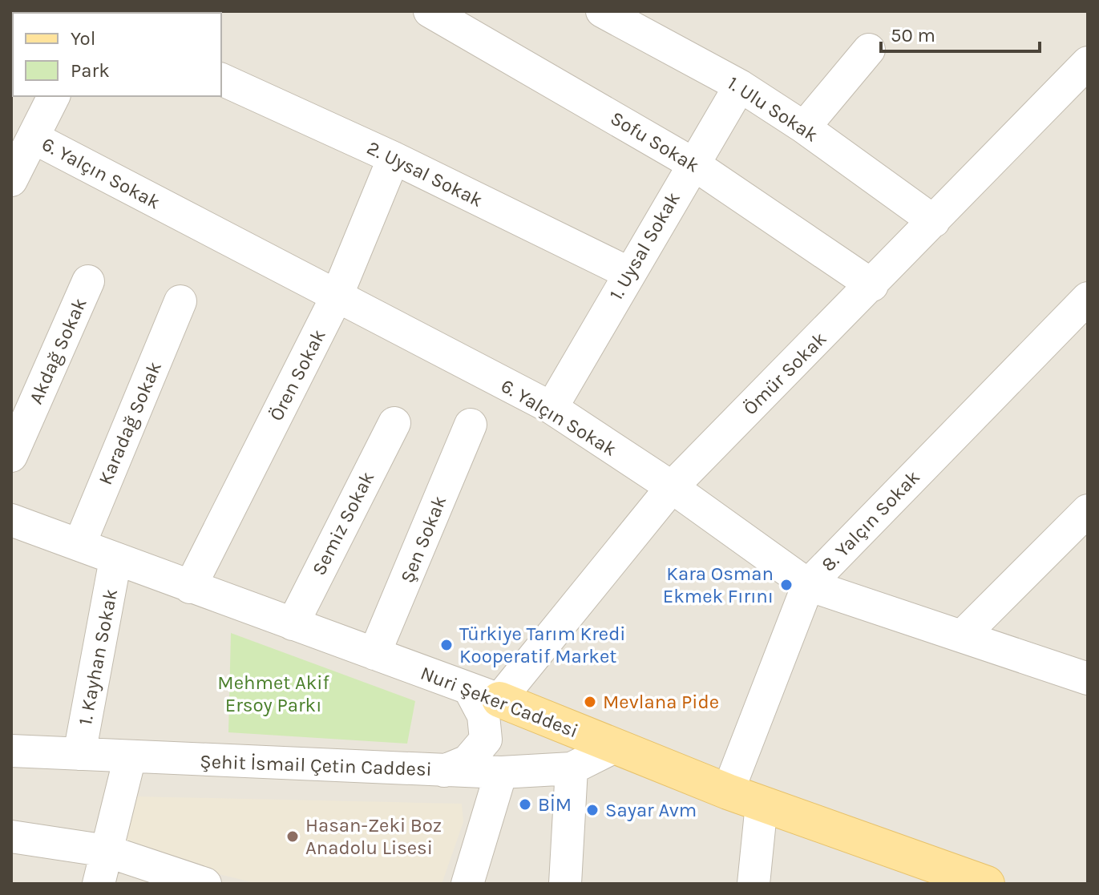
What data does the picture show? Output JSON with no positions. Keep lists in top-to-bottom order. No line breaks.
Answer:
{"streets":{"main road":["Nuri Şeker Caddesi"],"street":["1. Ulu Sokak","Sofu Sokak","6. Yalçın Sokak","2. Uysal Sokak","1. Uysal Sokak","Akdağ Sokak","Ömür Sokak","Ören Sokak","Karadağ Sokak","8. Yalçın Sokak","Semiz Sokak","Şen Sokak","1. Kayhan Sokak","Şehit İsmail Çetin Caddesi"]},"crossings":[["1. Ulu Sokak","1. Uysal Sokak"],["1. Ulu Sokak","Ömür Sokak"],["Sofu Sokak","1. Uysal Sokak"],["Sofu Sokak","Ömür Sokak"],["6. Yalçın Sokak","1. Uysal Sokak"],["6. Yalçın Sokak","Ömür Sokak"],["6. Yalçın Sokak","Ören Sokak"],["6. Yalçın Sokak","8. Yalçın Sokak"],["2. Uysal Sokak","1. Uysal Sokak"],["2. Uysal Sokak","Ören Sokak"],["Ömür Sokak","Nuri Şeker Caddesi"],["Ören Sokak","Nuri Şeker Caddesi"],["Karadağ Sokak","Nuri Şeker Caddesi"],["8. Yalçın Sokak","Nuri Şeker Caddesi"],["Semiz Sokak","Nuri Şeker Caddesi"],["Şen Sokak","Nuri Şeker Caddesi"],["1. Kayhan Sokak","Nuri Şeker Caddesi"],["1. Kayhan Sokak","Şehit İsmail Çetin Caddesi"],["Nuri Şeker Caddesi","Şehit İsmail Çetin Caddesi"]],"parks":["Mehmet Akif Ersoy Parkı"],"places":["Kara Osman Ekmek Fırını","Türkiye Tarım Kredi Kooperatif Market","Mevlana Pide","BİM","Sayar Avm","Hasan-Zeki Boz Anadolu Lisesi"],"legend":["Yol","Park"],"scale_bar":"50 m"}
